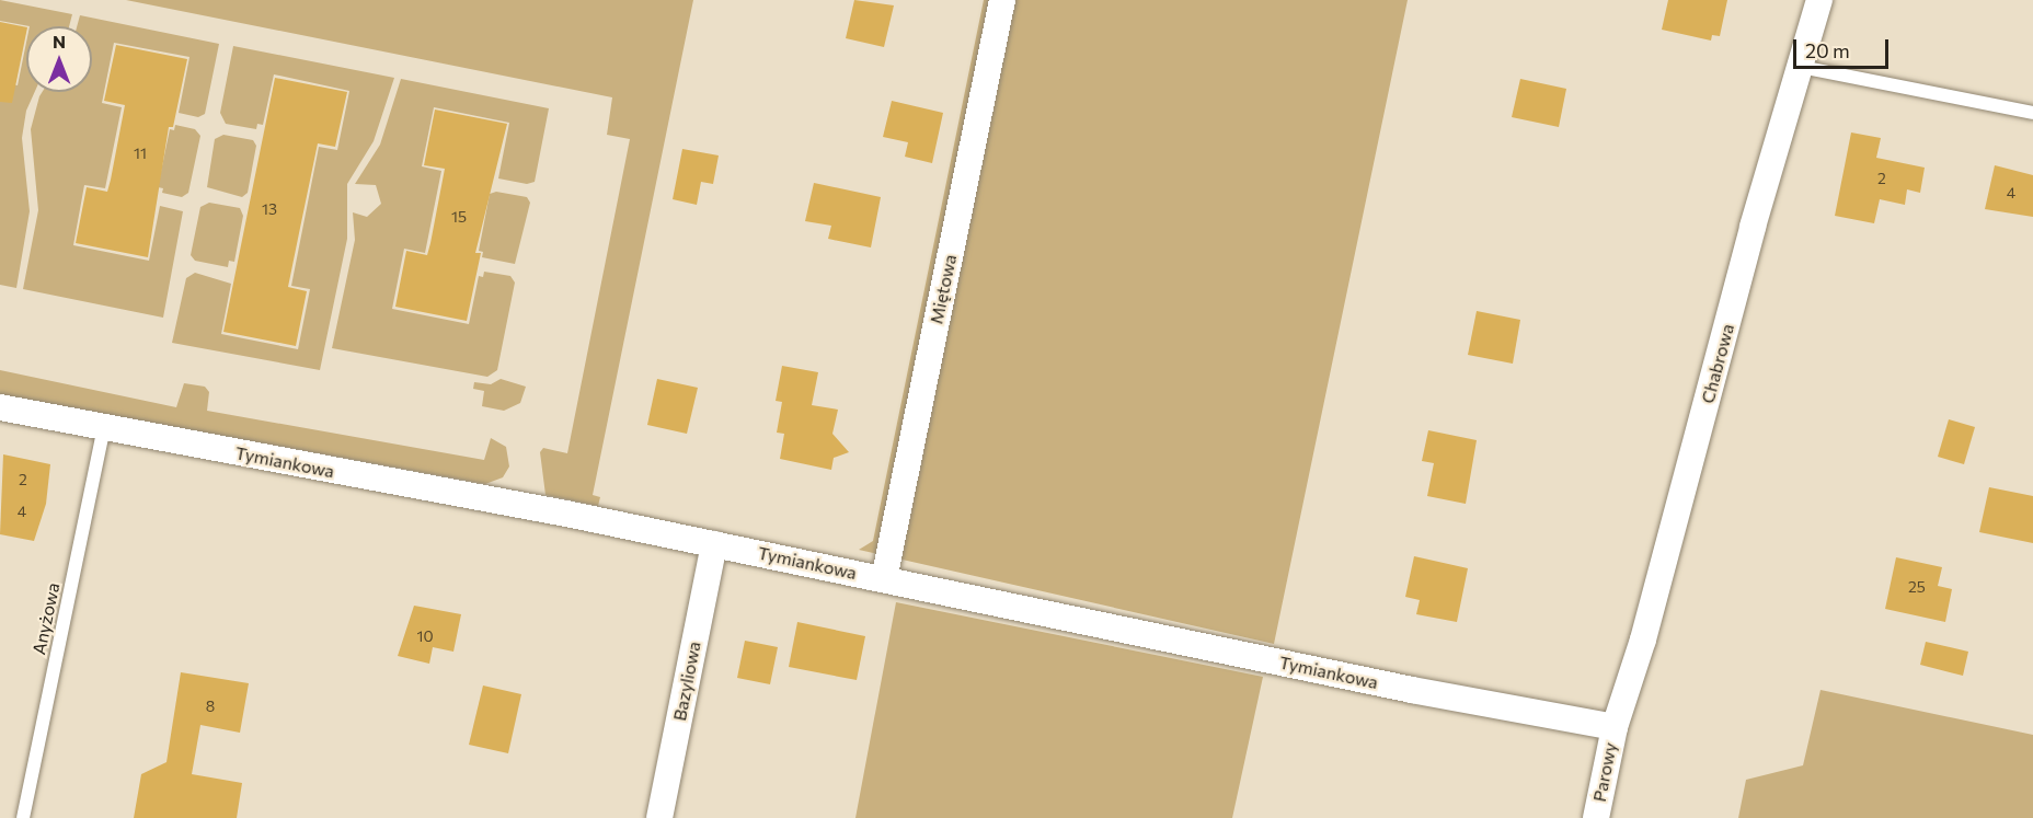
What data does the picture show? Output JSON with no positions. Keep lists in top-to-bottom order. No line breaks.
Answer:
{"streets":{"street":["Miętowa","Chabrowa","Tymiankowa","Bazyliowa","Parowy"],"lane":["Anyżowa"]},"crossings":[["Miętowa","Tymiankowa"],["Chabrowa","Tymiankowa"],["Chabrowa","Parowy"],["Tymiankowa","Anyżowa"],["Tymiankowa","Bazyliowa"],["Tymiankowa","Parowy"]],"house_numbers":["11","2","4","13","15","2","4","25","10","8"],"scale_bar":"20 m","north":"top"}
